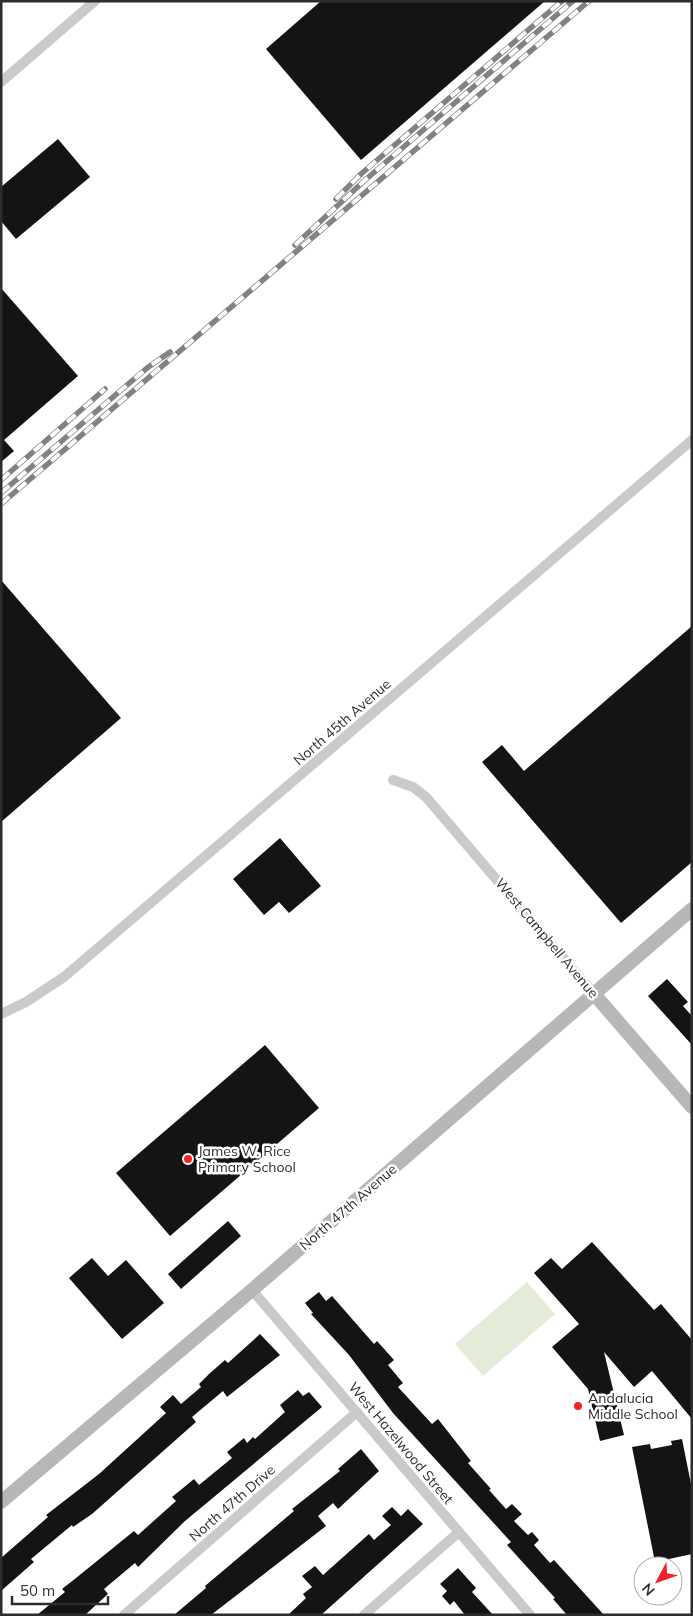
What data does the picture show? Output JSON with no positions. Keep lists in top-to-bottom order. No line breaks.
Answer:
{"streets":{"street":["North 45th Avenue","West Campbell Avenue","North 47th Avenue","West Hazelwood Street","North 47th Drive"]},"crossings":[["West Campbell Avenue","North 47th Avenue"],["North 47th Avenue","West Hazelwood Street"],["West Hazelwood Street","North 47th Drive"]],"places":["James W. Rice Primary School","Andalucia Middle School"],"scale_bar":"50 m","north":"bottom left"}
